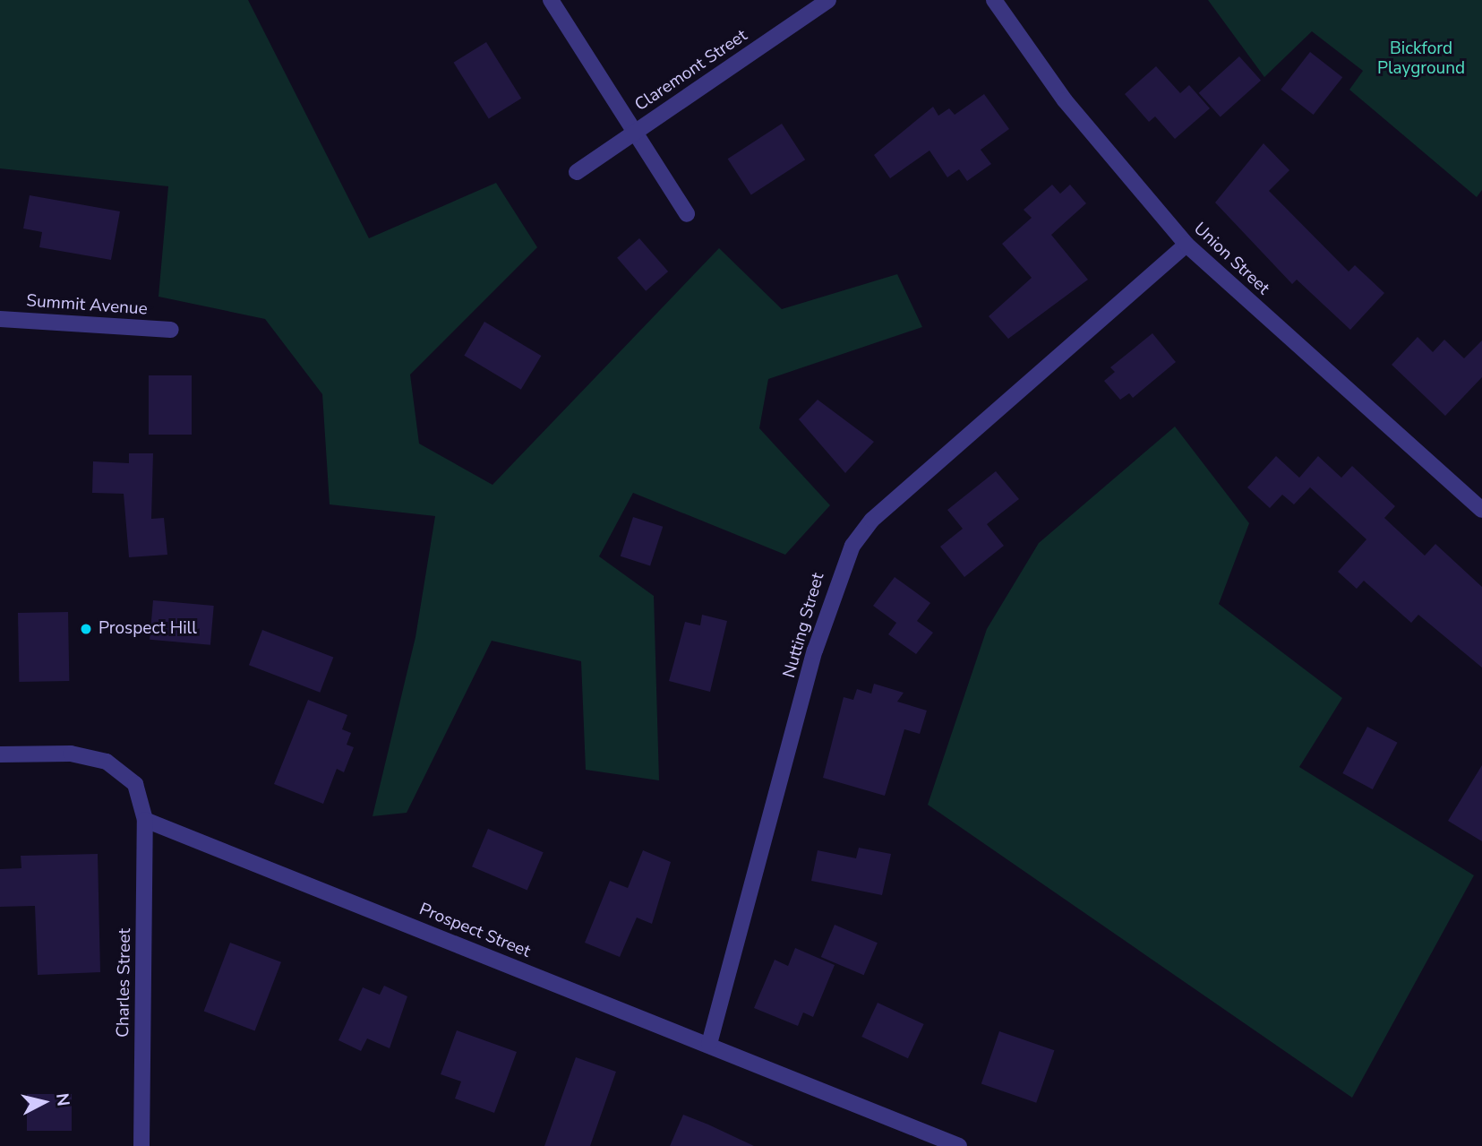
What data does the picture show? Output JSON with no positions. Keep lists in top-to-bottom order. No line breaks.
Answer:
{"streets":{"street":["Claremont Street","Union Street","Summit Avenue","Nutting Street","Prospect Street","Charles Street"]},"crossings":[["Union Street","Nutting Street"],["Nutting Street","Prospect Street"],["Prospect Street","Charles Street"]],"parks":["Bickford Playground"],"places":["Prospect Hill"],"north":"right"}
